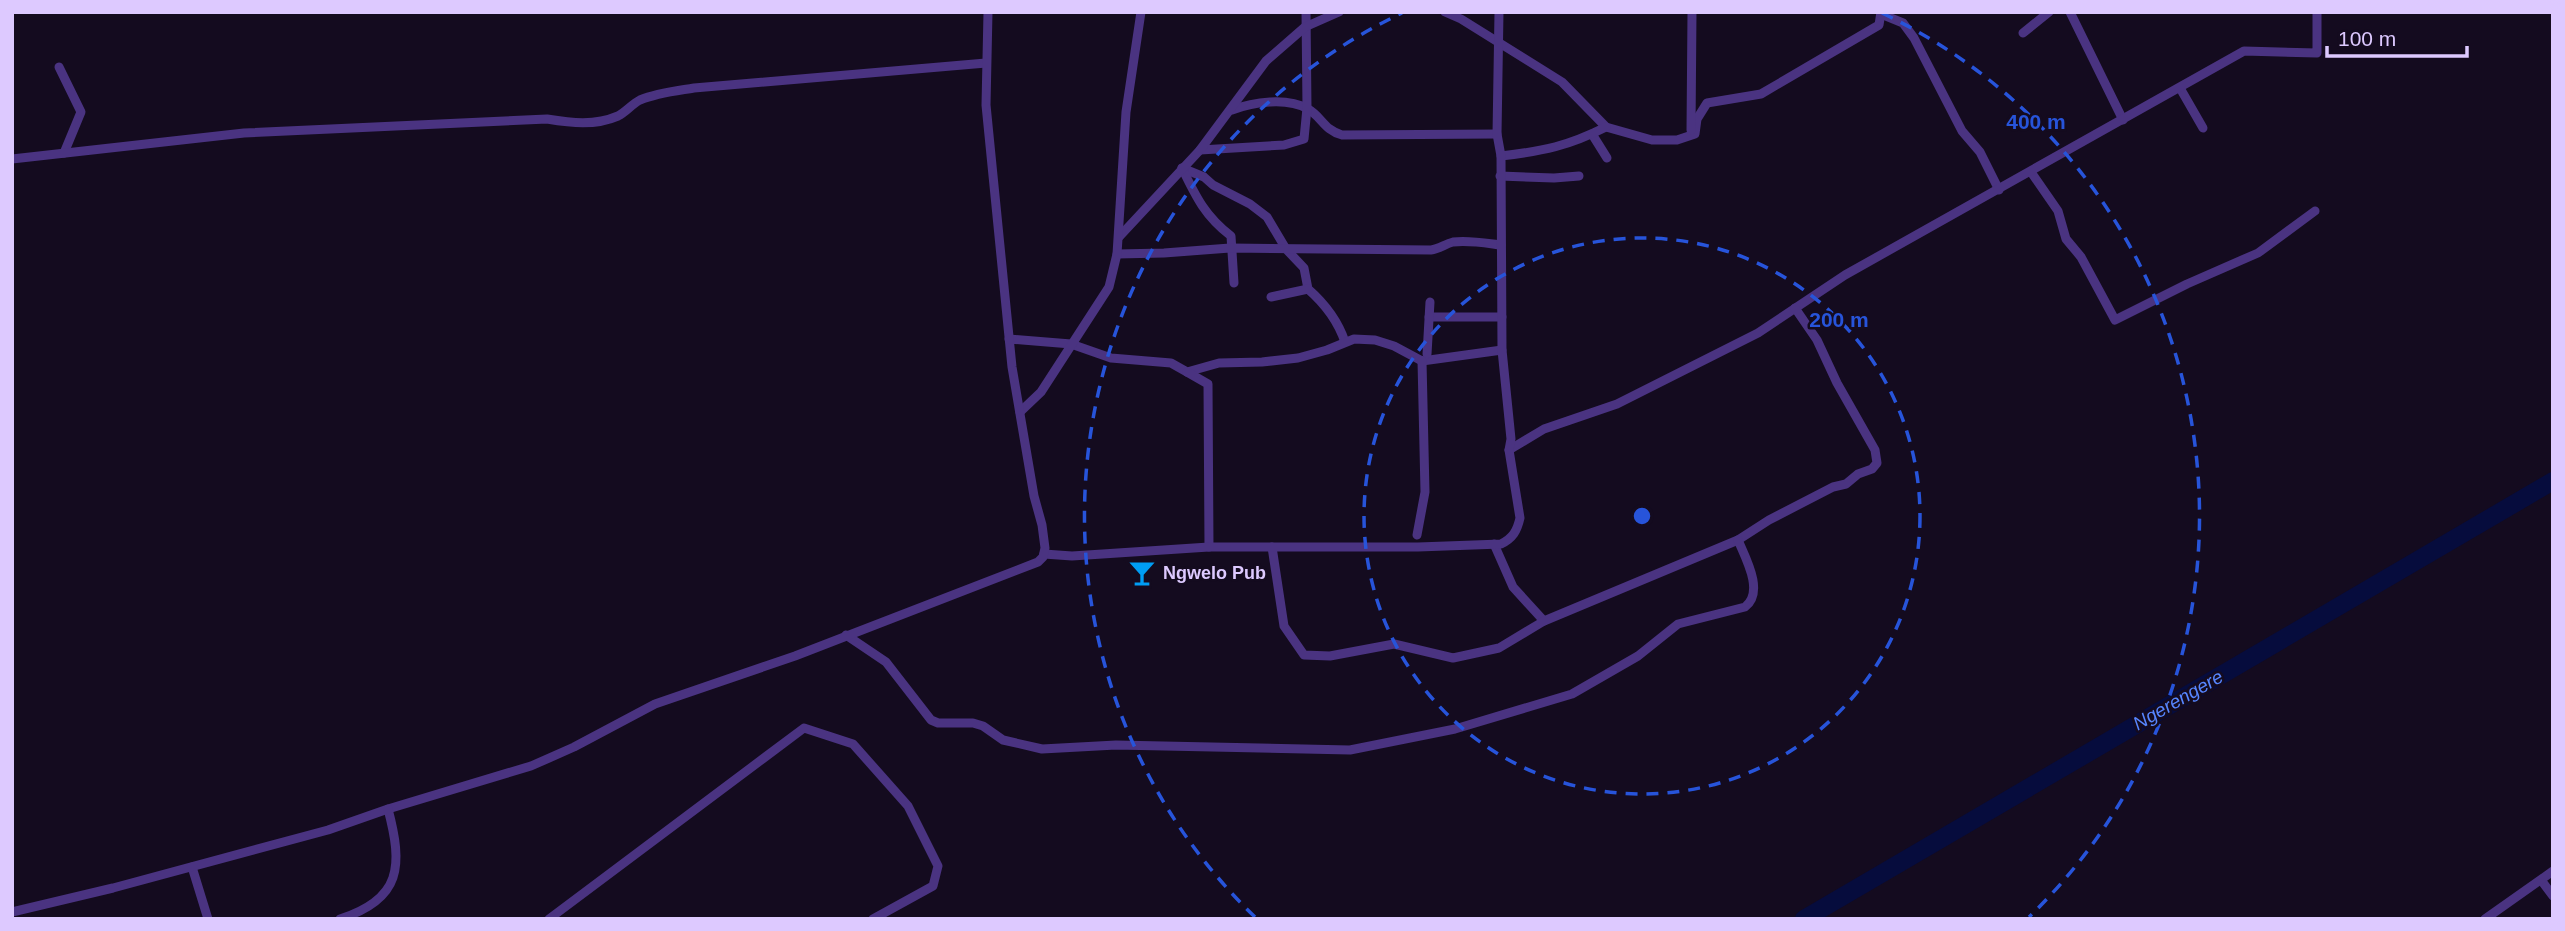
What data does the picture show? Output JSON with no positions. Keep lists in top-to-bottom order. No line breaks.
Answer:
{"water":["Ngerengere"],"places":{"bar":["Ngwelo Pub"]},"scale_bar":"100 m","rings":["400 m","200 m"]}
